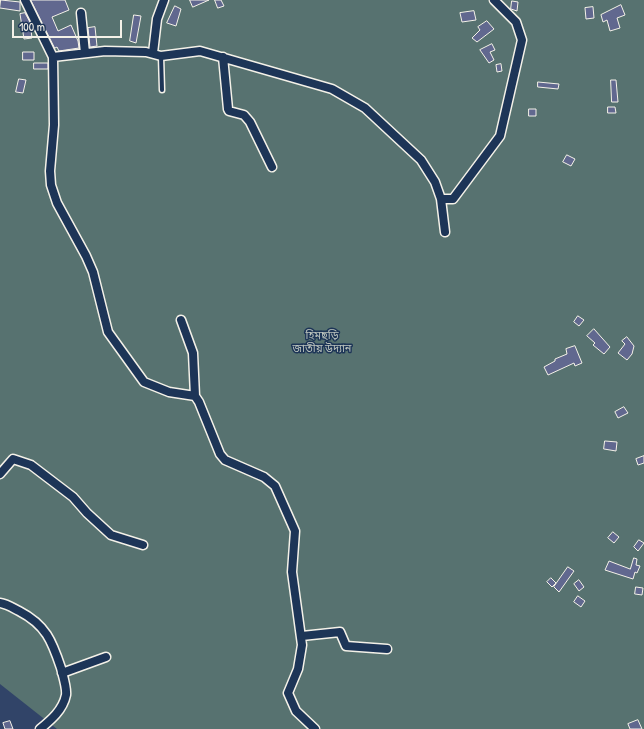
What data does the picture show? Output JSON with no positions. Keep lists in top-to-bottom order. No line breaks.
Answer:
{"parks":["হিমছড়ি জাতীয় উদ্যান"],"scale_bar":"100 m"}
